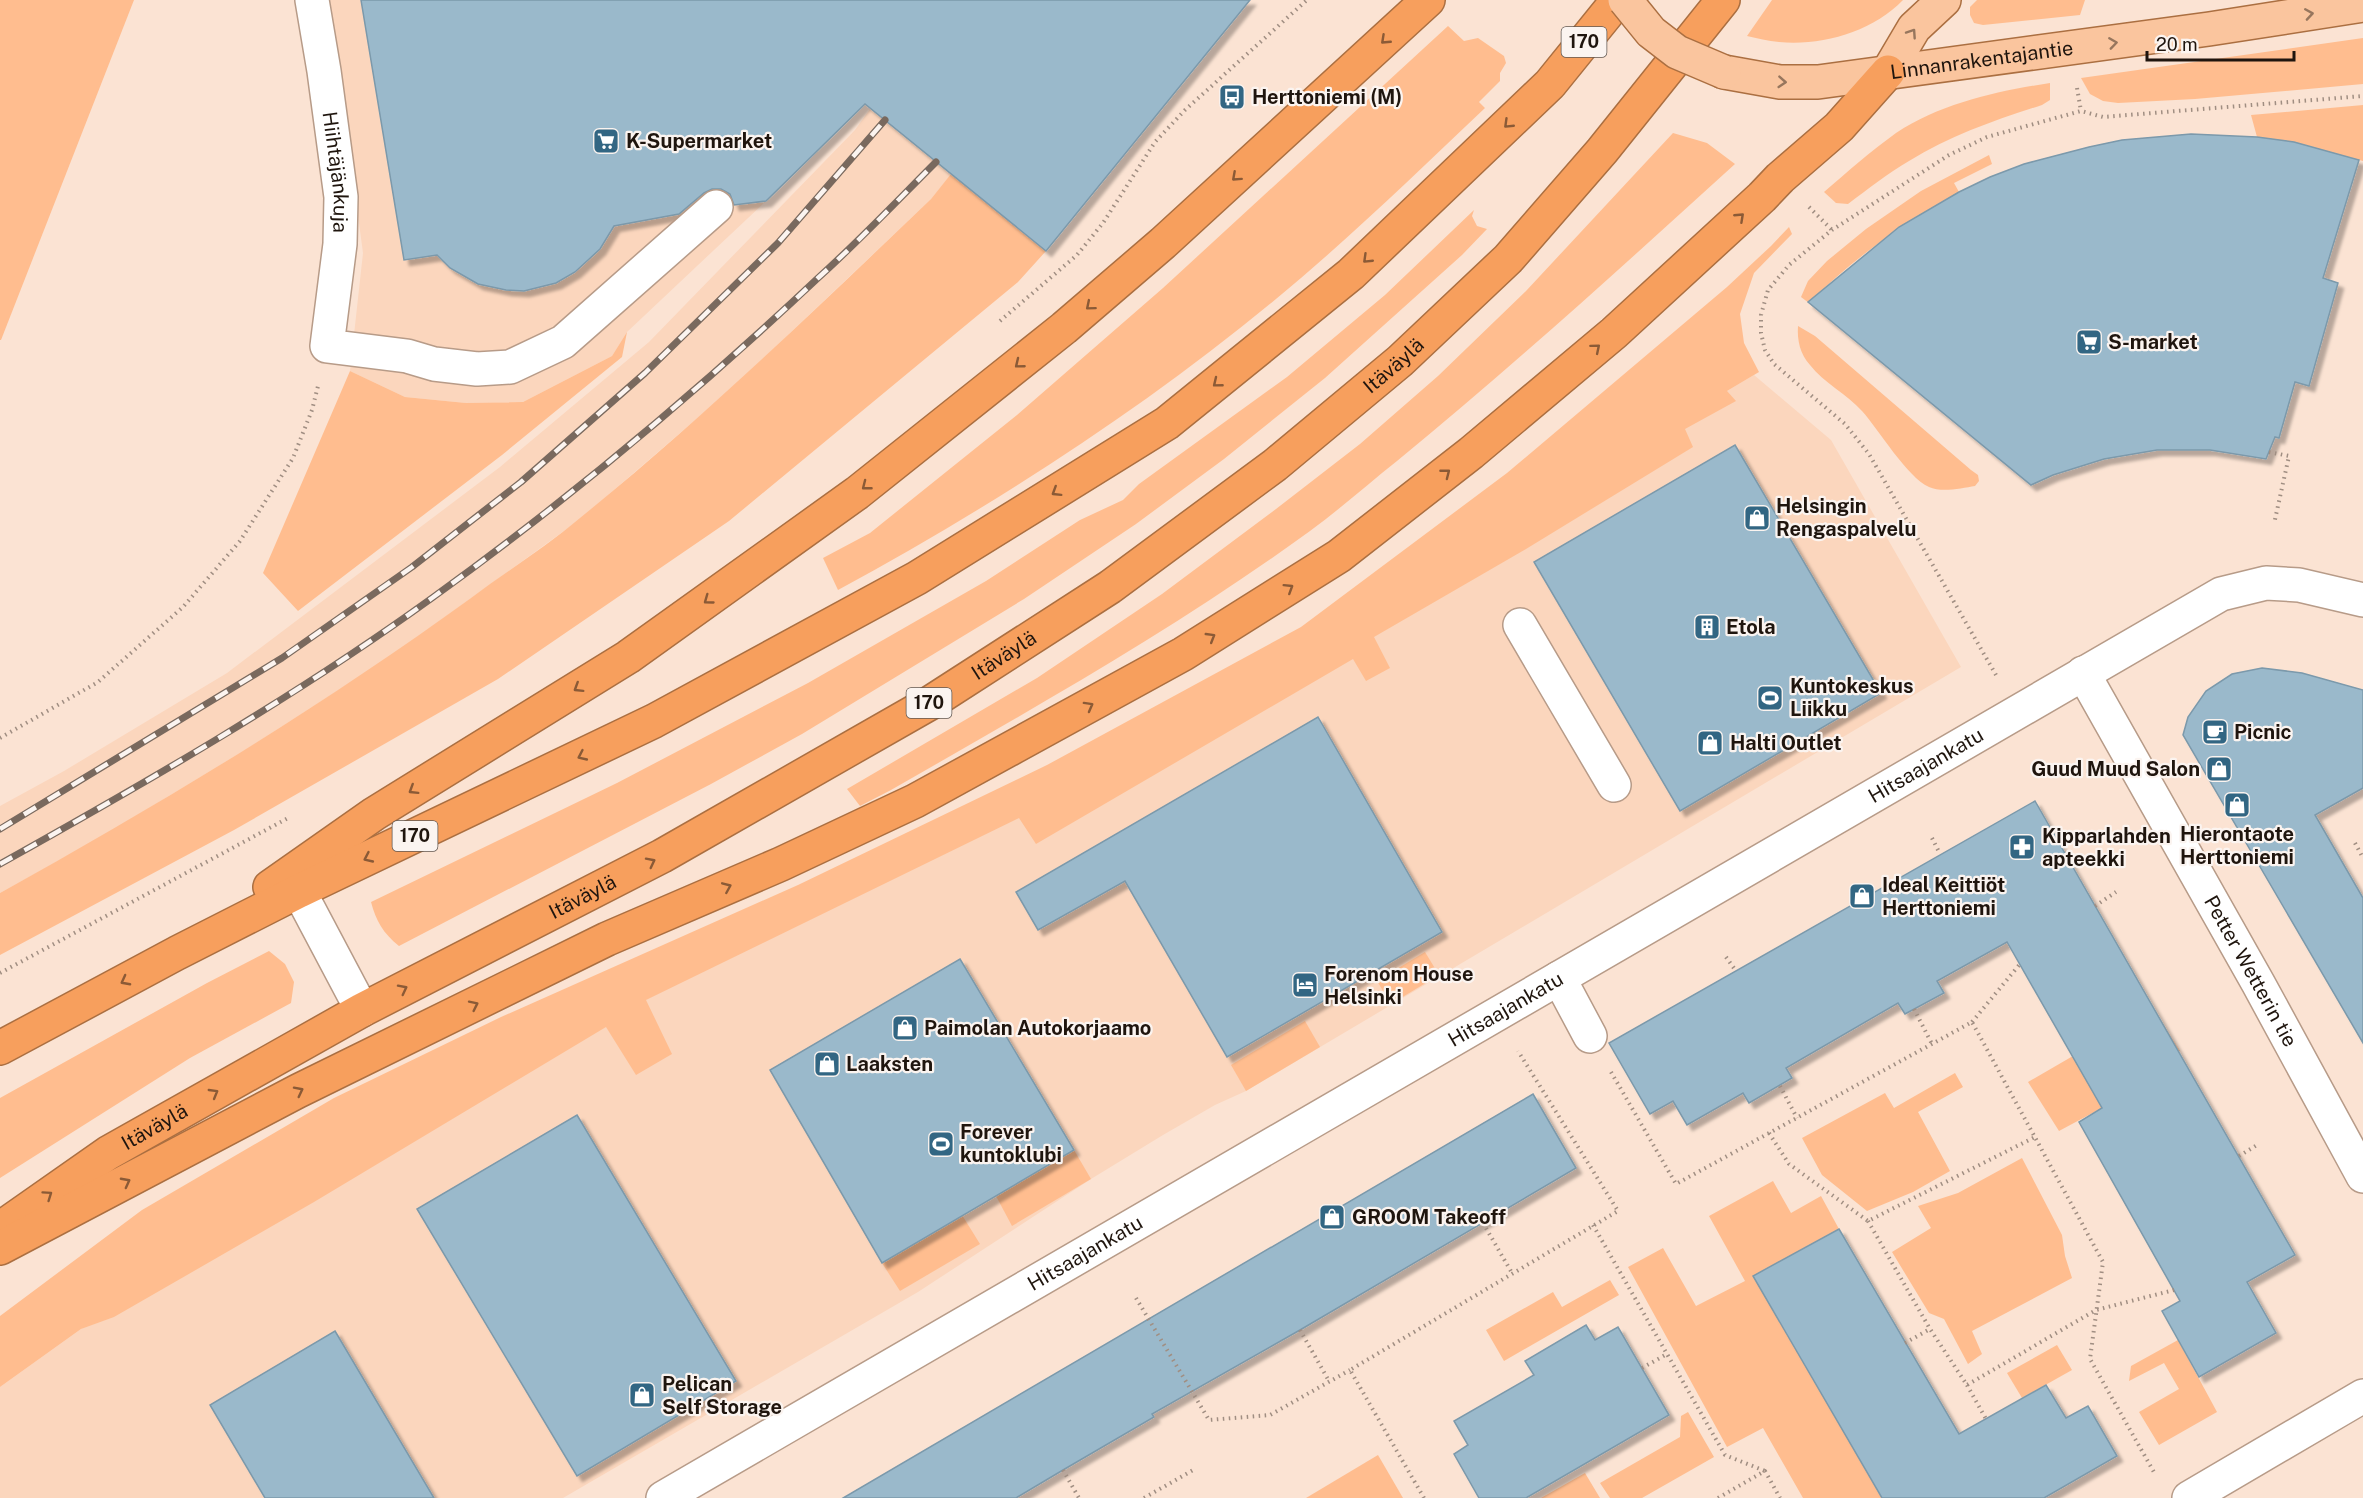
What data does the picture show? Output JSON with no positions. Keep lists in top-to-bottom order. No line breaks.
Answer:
{"streets":{"highway":["170","Itäväylä"],"main road":["Linnanrakentajantie"],"street":["Hiihtäjänkuja","Hitsaajankatu","Petter Wetterin tie"]},"crossings":[["Hitsaajankatu","Petter Wetterin tie"]],"one_way":["Linnanrakentajantie"],"places":{"bus stop":["Herttoniemi (M)"],"supermarket":["K-Supermarket","S-market"],"shop":["Helsingin Rengaspalvelu","Halti Outlet","Guud Muud Salon","Hierontaote Herttoniemi","Ideal Keittiöt Herttoniemi","Paimolan Autokorjaamo","Laaksten","GROOM Takeoff","Pelican Self Storage"],"building":["Etola"],"sports":["Kuntokeskus Liikku","Forever kuntoklubi"],"cafe":["Picnic"],"pharmacy":["Kipparlahden apteekki"],"hotel":["Forenom House Helsinki"]},"scale_bar":"20 m"}
